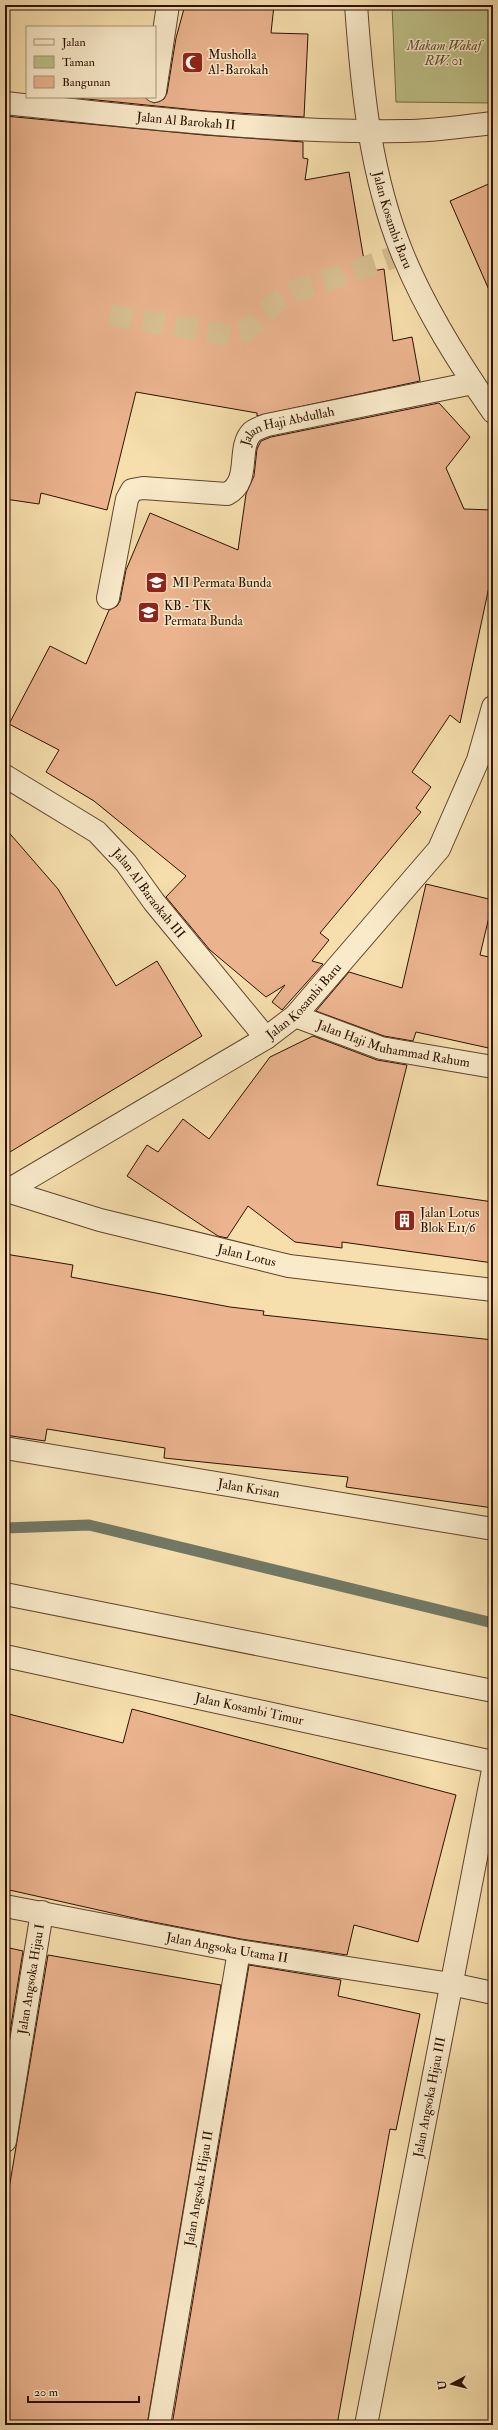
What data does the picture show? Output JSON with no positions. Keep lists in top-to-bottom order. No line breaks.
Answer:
{"streets":{"street":["Jalan Al Barokah II","Jalan Kosambi Baru","Jalan Haji Abdullah","Jalan Al Baraokah III","Jalan Haji Muhammad Rahum","Jalan Lotus","Jalan Krisan","Jalan Kosambi Timur","Jalan Angsoka Utama II","Jalan Angsoka Hijau I","Jalan Angsoka Hijau III","Jalan Angsoka Hijau II"]},"crossings":[["Jalan Al Barokah II","Jalan Kosambi Baru"],["Jalan Kosambi Baru","Jalan Haji Abdullah"],["Jalan Kosambi Baru","Jalan Al Baraokah III"],["Jalan Kosambi Baru","Jalan Haji Muhammad Rahum"],["Jalan Kosambi Baru","Jalan Lotus"],["Jalan Angsoka Utama II","Jalan Angsoka Hijau I"],["Jalan Angsoka Utama II","Jalan Angsoka Hijau III"],["Jalan Angsoka Utama II","Jalan Angsoka Hijau II"]],"parks":["Makam Wakaf RW. 01"],"places":{"mosque":["Musholla Al-Barokah"],"school or university":["MI Permata Bunda","KB - TK Permata Bunda"],"building":["Jalan Lotus Blok E11/6"]},"legend":["Jalan","Taman","Bangunan"],"scale_bar":"20 m","north":"left"}
